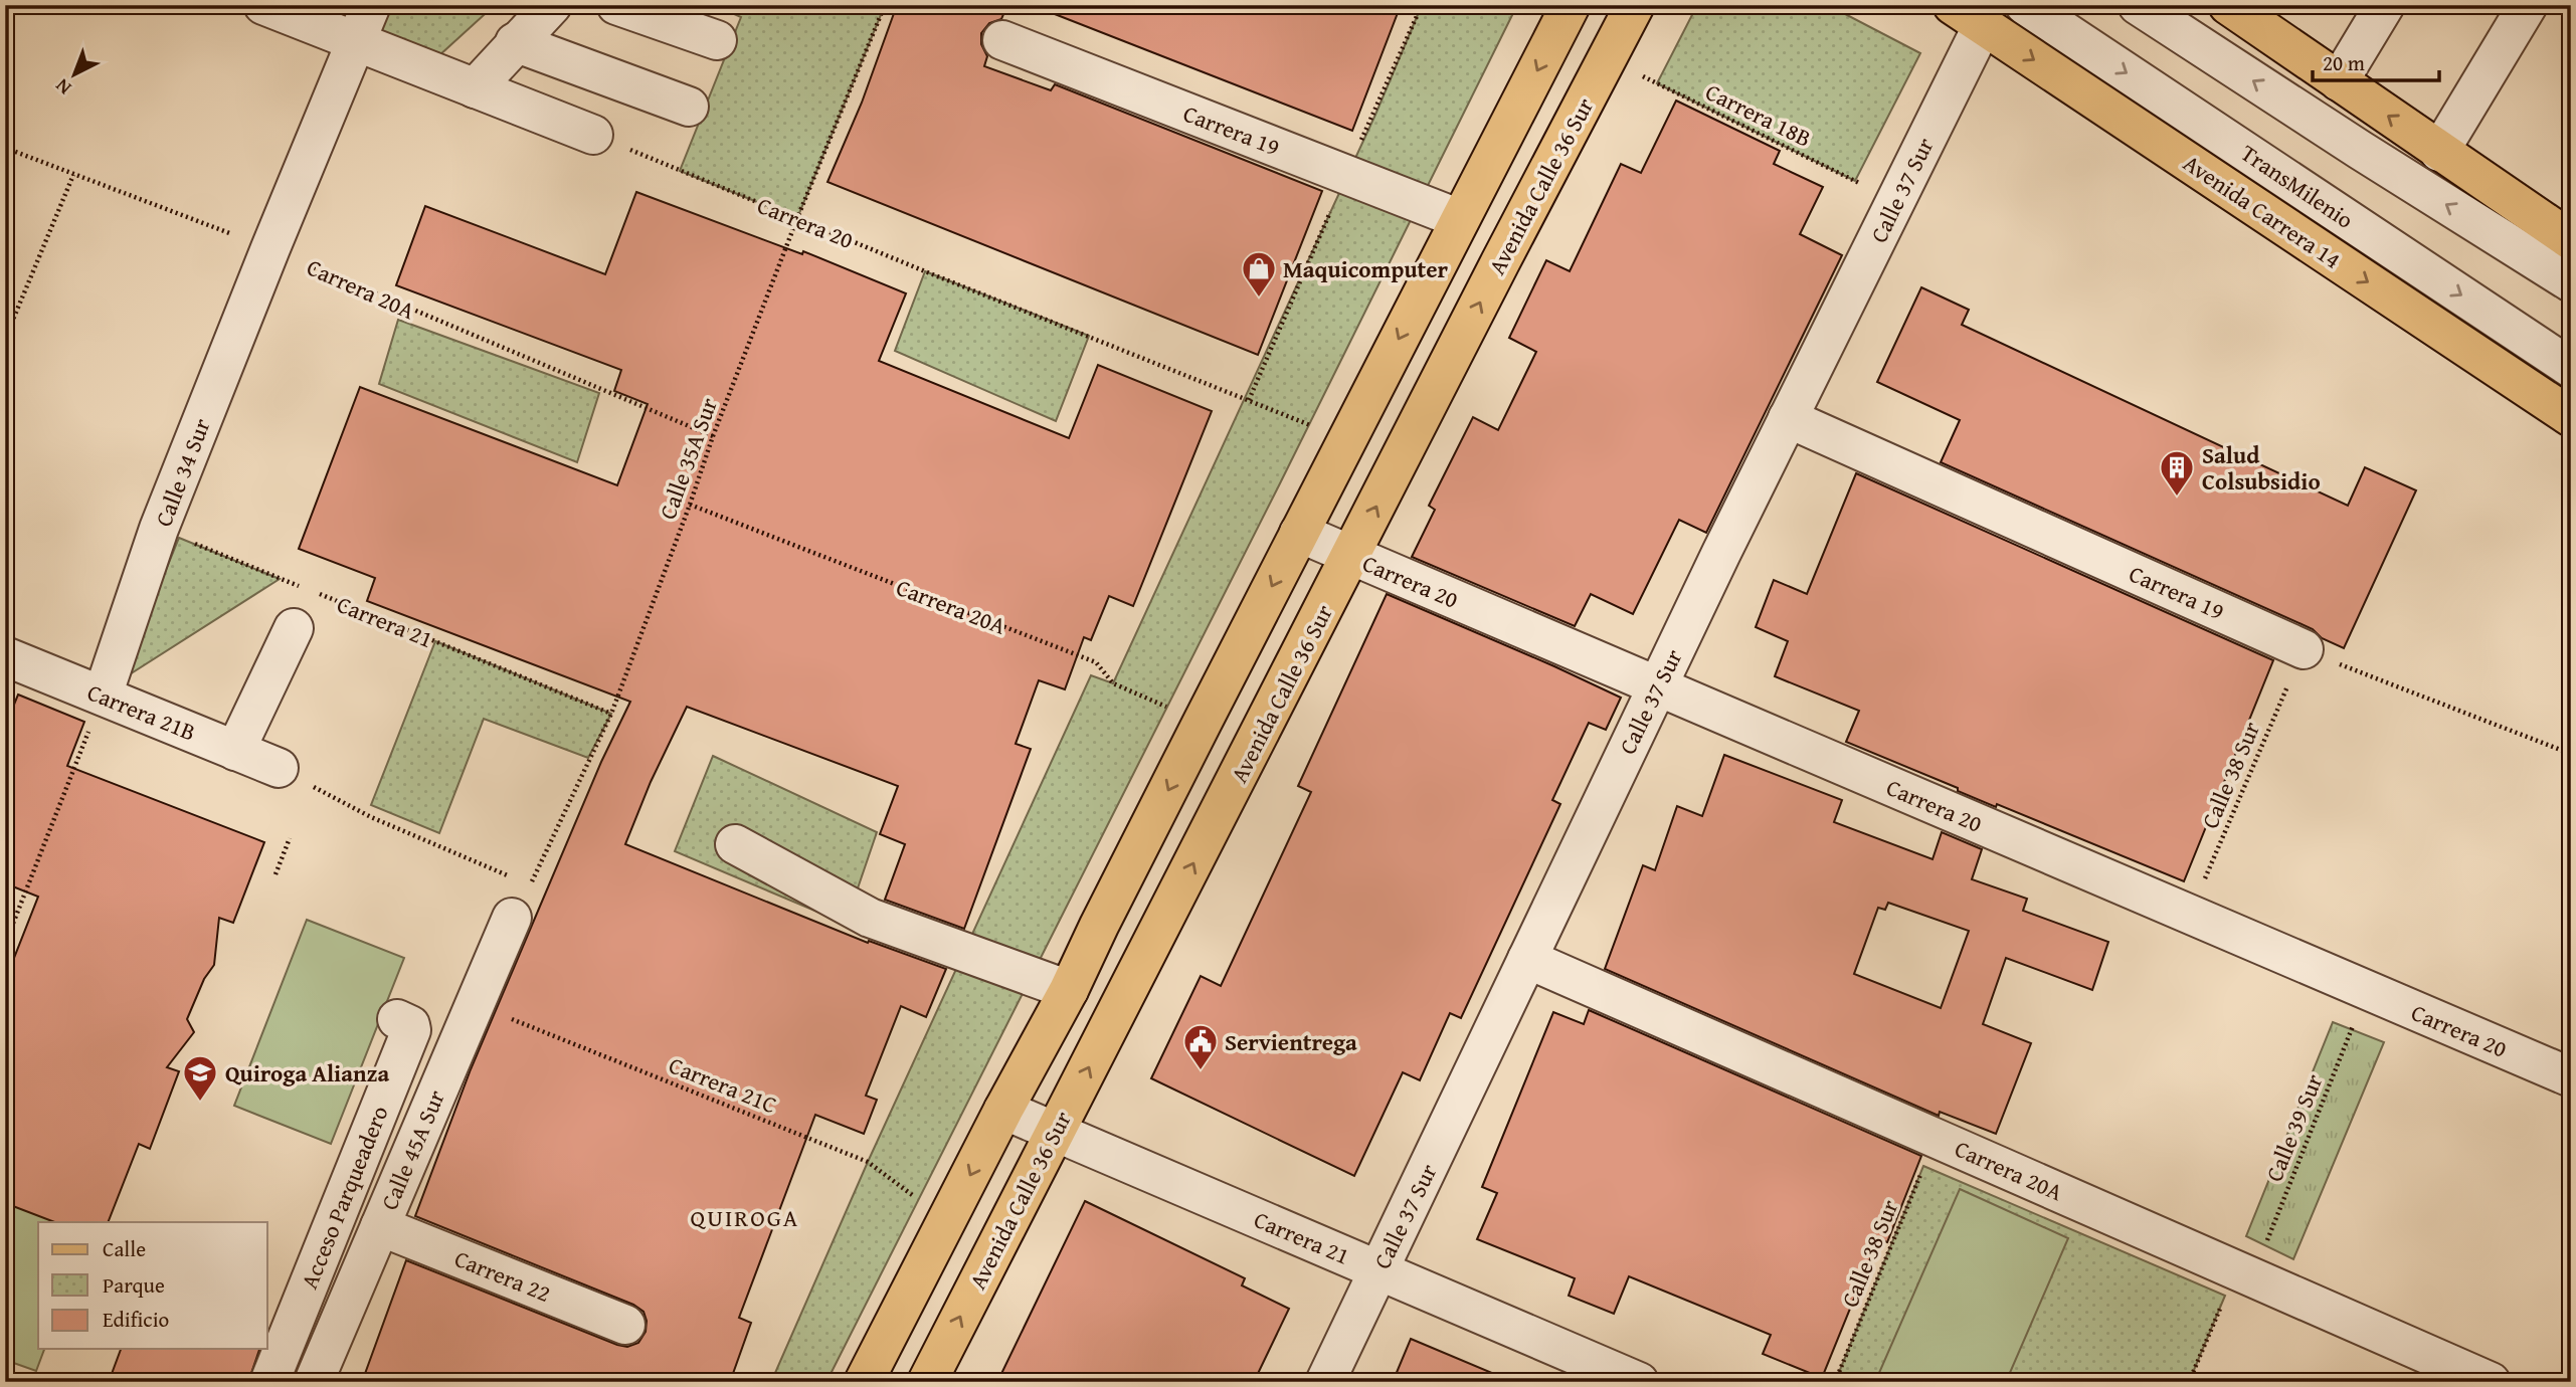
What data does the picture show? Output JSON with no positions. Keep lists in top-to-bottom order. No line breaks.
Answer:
{"streets":{"main road":["Avenida Calle 36 Sur","Avenida Carrera 14"],"street":["Carrera 19","TransMilenio","Calle 37 Sur","Carrera 20","Carrera 20A","Calle 34 Sur","Carrera 21","Carrera 21B","Calle 45A Sur","Acceso Parqueadero","Carrera 22"],"path":["Carrera 18B","Calle 35A Sur","Calle 38 Sur","Carrera 21C","Calle 39 Sur"]},"crossings":[["Carrera 18B","Avenida Calle 36 Sur"],["Carrera 18B","Calle 37 Sur"],["Carrera 19","Calle 37 Sur"],["Carrera 19","Calle 38 Sur"],["Avenida Calle 36 Sur","Carrera 20"],["Avenida Calle 36 Sur","Carrera 21"],["Calle 37 Sur","Avenida Carrera 14"],["Calle 37 Sur","Carrera 20"],["Calle 37 Sur","Carrera 20A"],["Calle 37 Sur","Carrera 21"],["Carrera 20","Calle 35A Sur"],["Carrera 20","Calle 38 Sur"],["Carrera 20","Calle 39 Sur"],["Carrera 20A","Calle 35A Sur"],["Carrera 20A","Calle 34 Sur"],["Carrera 20A","Calle 38 Sur"],["Carrera 20A","Calle 39 Sur"],["Calle 35A Sur","Carrera 21"],["Calle 35A Sur","Calle 45A Sur"],["Calle 34 Sur","Carrera 21B"],["Carrera 21C","Calle 45A Sur"],["Calle 45A Sur","Carrera 22"]],"districts":["QUIROGA"],"places":{"shop":["Maquicomputer"],"building":["Salud Colsubsidio"],"public building":["Servientrega"],"school or university":["Quiroga Alianza"]},"legend":["Calle","Parque","Edificio"],"scale_bar":"20 m","north":"bottom left"}
